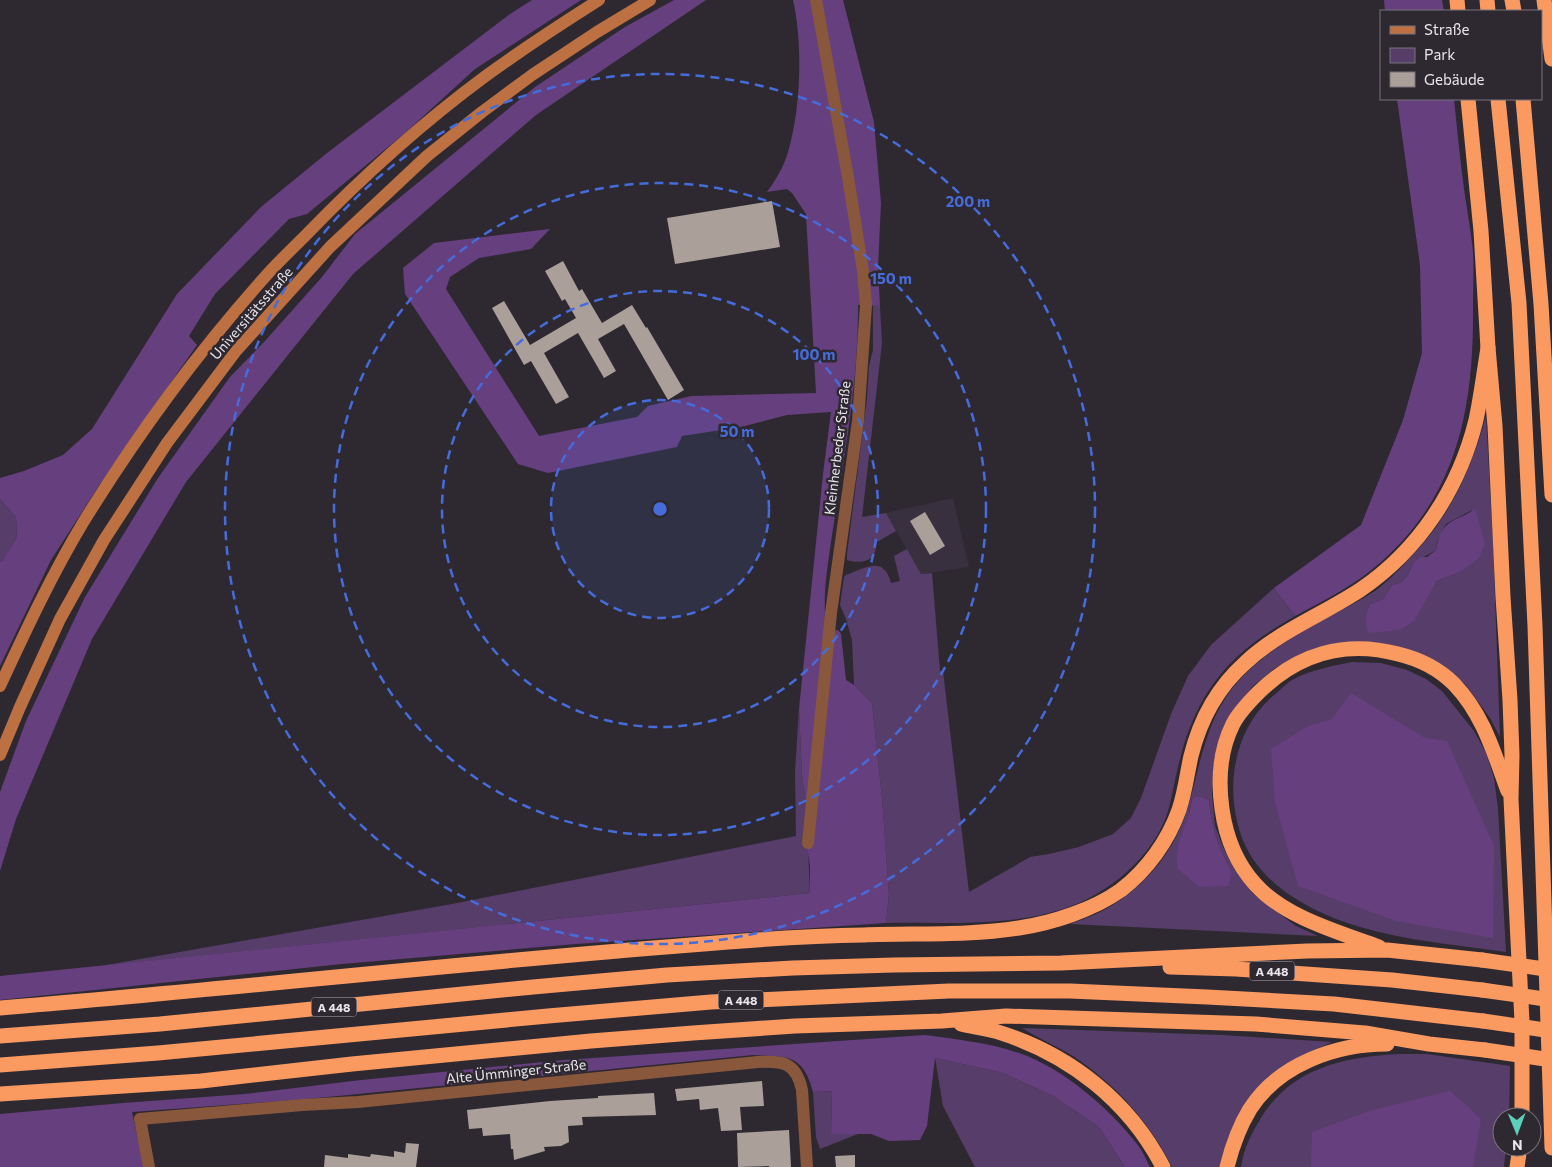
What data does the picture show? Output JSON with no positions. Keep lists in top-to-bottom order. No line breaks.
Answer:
{"streets":{"highway":["A 448"],"main road":["Universitätsstraße"],"street":["Kleinherbeder Straße","Alte Ümminger Straße"]},"legend":["Straße","Park","Gebäude"],"north":"bottom","rings":["200 m","150 m","100 m","50 m"]}
